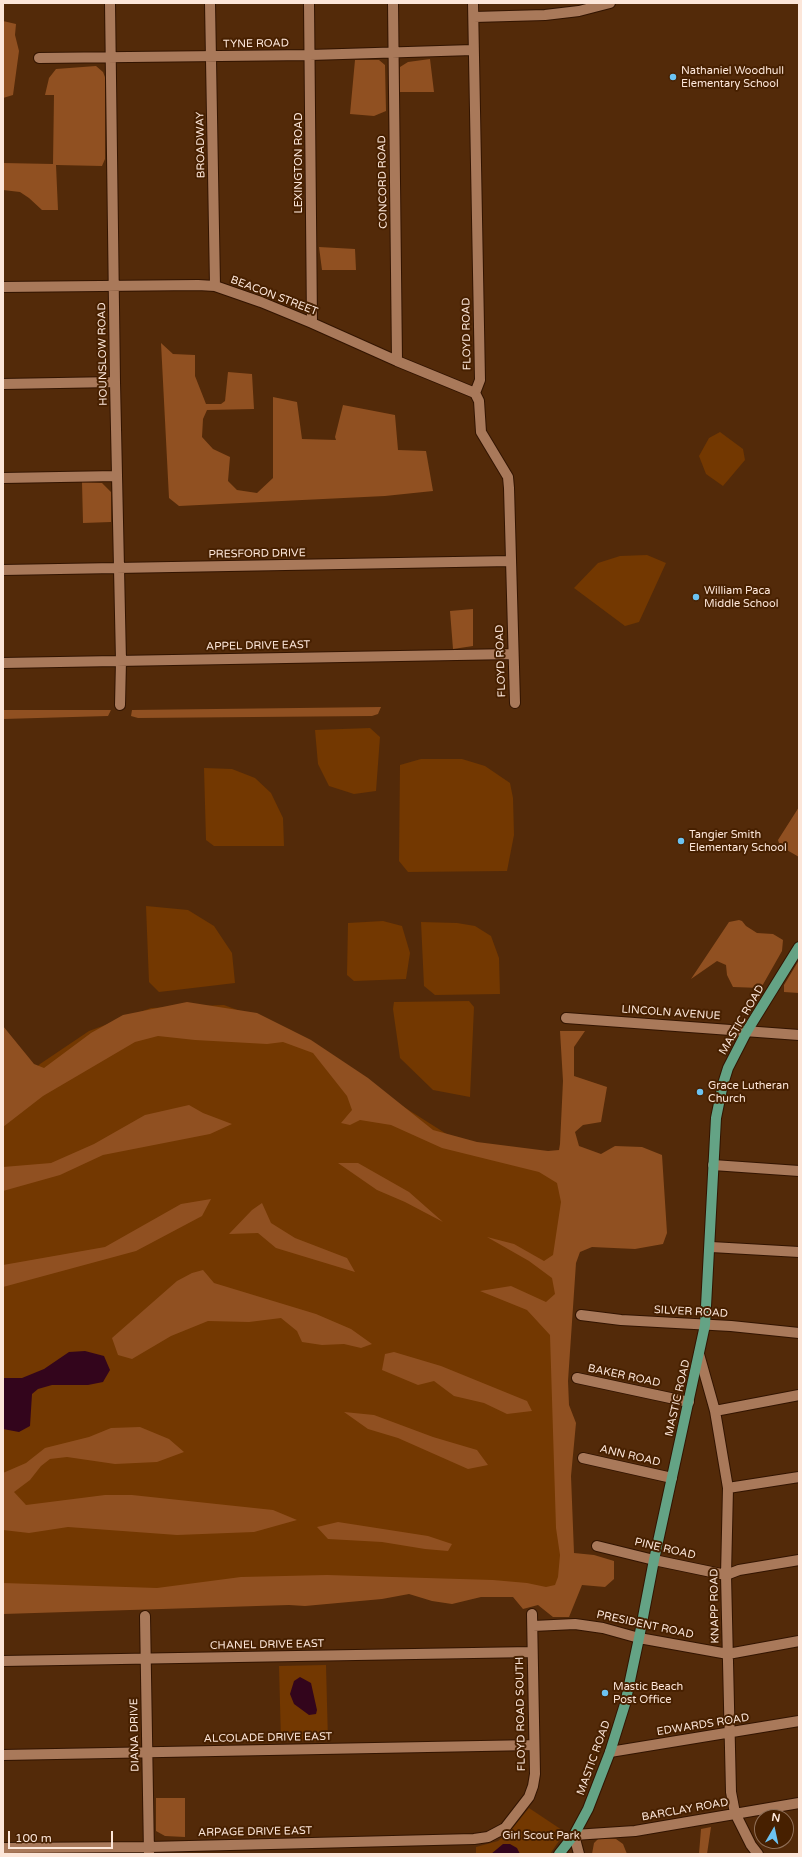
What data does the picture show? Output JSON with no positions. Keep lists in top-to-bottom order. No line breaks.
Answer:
{"streets":{"main road":["MASTIC ROAD"],"street":["TYNE ROAD","BROADWAY","LEXINGTON ROAD","CONCORD ROAD","BEACON STREET","FLOYD ROAD","HOUNSLOW ROAD","PRESFORD DRIVE","APPEL DRIVE EAST","LINCOLN AVENUE","SILVER ROAD","BAKER ROAD","ANN ROAD","PINE ROAD","KNAPP ROAD","PRESIDENT ROAD","CHANEL DRIVE EAST","FLOYD ROAD SOUTH","EDWARDS ROAD","DIANA DRIVE","ALCOLADE DRIVE EAST","BARCLAY ROAD","ARPAGE DRIVE EAST"]},"crossings":[["TYNE ROAD","BROADWAY"],["TYNE ROAD","LEXINGTON ROAD"],["TYNE ROAD","CONCORD ROAD"],["TYNE ROAD","FLOYD ROAD"],["TYNE ROAD","HOUNSLOW ROAD"],["BROADWAY","BEACON STREET"],["LEXINGTON ROAD","BEACON STREET"],["CONCORD ROAD","BEACON STREET"],["BEACON STREET","FLOYD ROAD"],["BEACON STREET","HOUNSLOW ROAD"],["FLOYD ROAD","PRESFORD DRIVE"],["FLOYD ROAD","APPEL DRIVE EAST"],["HOUNSLOW ROAD","PRESFORD DRIVE"],["HOUNSLOW ROAD","APPEL DRIVE EAST"],["LINCOLN AVENUE","MASTIC ROAD"],["MASTIC ROAD","SILVER ROAD"],["MASTIC ROAD","BAKER ROAD"],["MASTIC ROAD","ANN ROAD"],["MASTIC ROAD","PINE ROAD"],["MASTIC ROAD","KNAPP ROAD"],["MASTIC ROAD","PRESIDENT ROAD"],["MASTIC ROAD","EDWARDS ROAD"],["MASTIC ROAD","BARCLAY ROAD"],["PINE ROAD","KNAPP ROAD"],["KNAPP ROAD","PRESIDENT ROAD"],["KNAPP ROAD","EDWARDS ROAD"],["KNAPP ROAD","BARCLAY ROAD"],["PRESIDENT ROAD","FLOYD ROAD SOUTH"],["CHANEL DRIVE EAST","FLOYD ROAD SOUTH"],["CHANEL DRIVE EAST","DIANA DRIVE"],["FLOYD ROAD SOUTH","ALCOLADE DRIVE EAST"],["FLOYD ROAD SOUTH","ARPAGE DRIVE EAST"],["DIANA DRIVE","ALCOLADE DRIVE EAST"],["DIANA DRIVE","ARPAGE DRIVE EAST"]],"parks":["Girl Scout Park"],"places":["Nathaniel Woodhull Elementary School","William Paca Middle School","Tangier Smith Elementary School","Grace Lutheran Church","Mastic Beach Post Office"],"scale_bar":"100 m","north":"top"}
